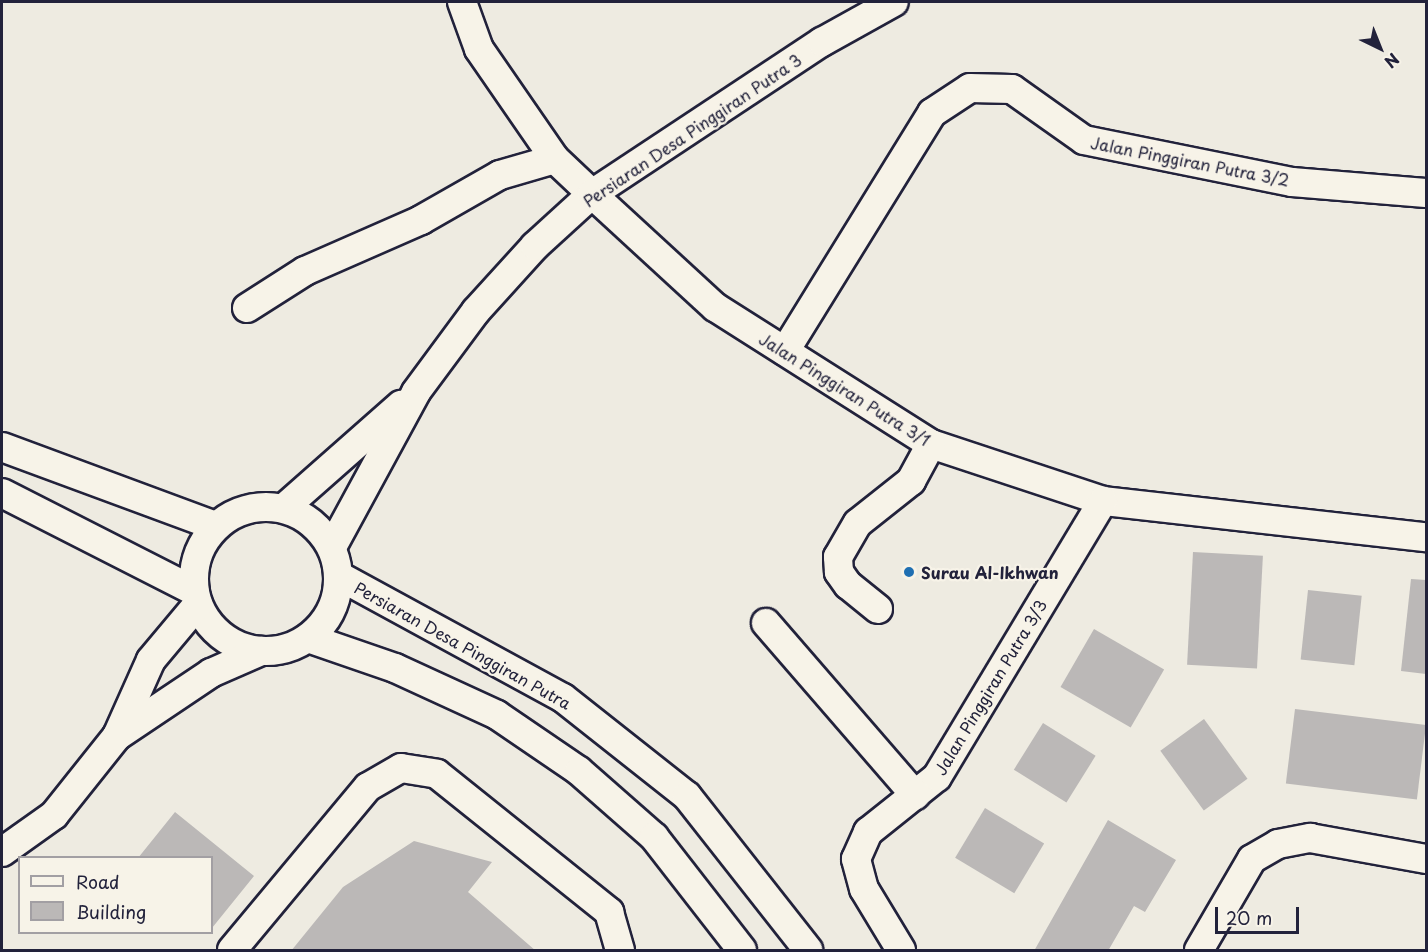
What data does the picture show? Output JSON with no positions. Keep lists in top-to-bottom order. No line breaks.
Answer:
{"streets":{"street":["Persiaran Desa Pinggiran Putra 3","Jalan Pinggiran Putra 3/2","Jalan Pinggiran Putra 3/1","Persiaran Desa Pinggiran Putra","Jalan Pinggiran Putra 3/3"]},"crossings":[["Persiaran Desa Pinggiran Putra 3","Jalan Pinggiran Putra 3/1"],["Persiaran Desa Pinggiran Putra 3","Persiaran Desa Pinggiran Putra"],["Jalan Pinggiran Putra 3/2","Jalan Pinggiran Putra 3/1"],["Jalan Pinggiran Putra 3/1","Jalan Pinggiran Putra 3/3"]],"places":["Surau Al-Ikhwan"],"legend":["Road","Building"],"scale_bar":"20 m","north":"bottom right"}
